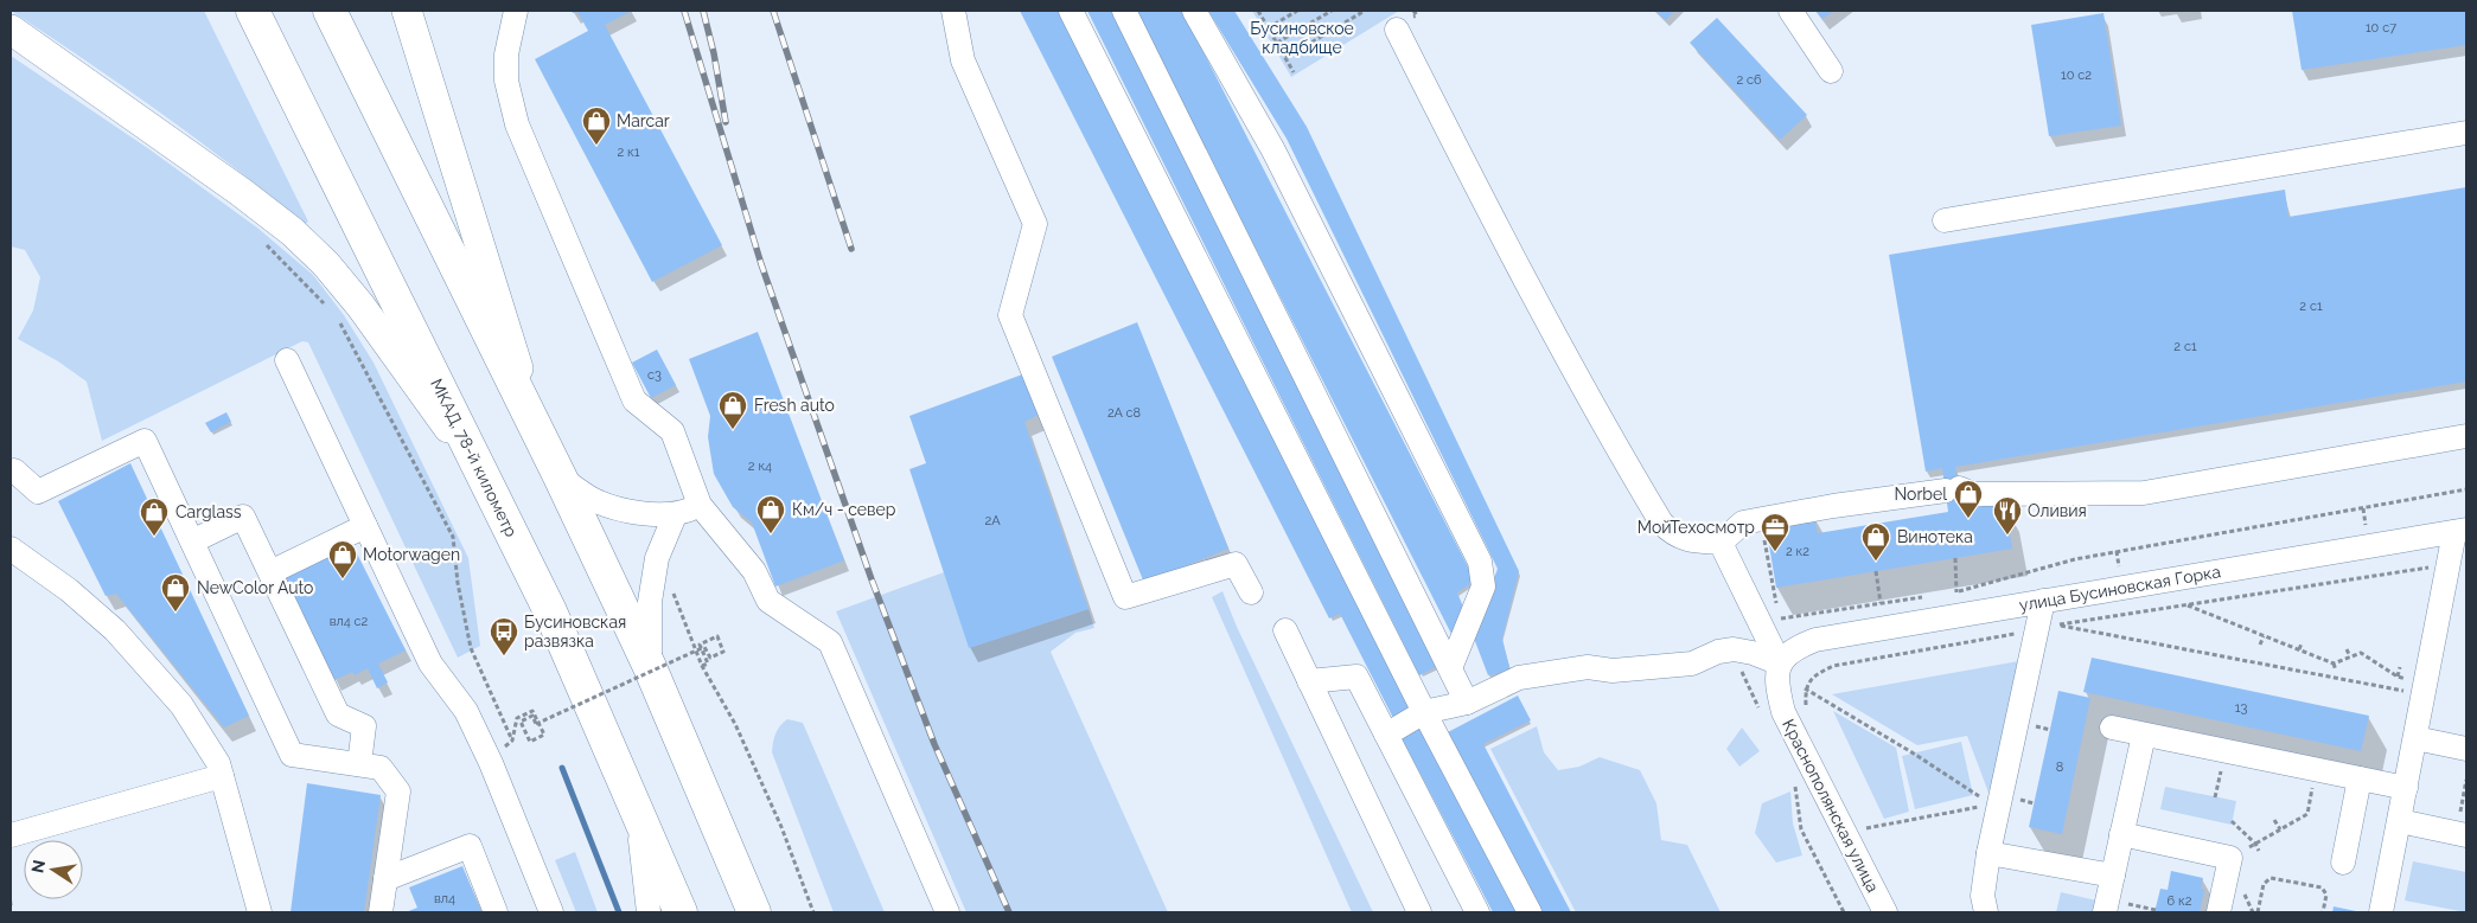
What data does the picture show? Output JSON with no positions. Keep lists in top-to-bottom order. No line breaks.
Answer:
{"streets":{"highway":["МКАД, 78-й километр"],"street":["улица Бусиновская Горка","Краснополянская улица"]},"crossings":[["улица Бусиновская Горка","Краснополянская улица"]],"parks":["Бусиновское кладбище"],"places":{"shop":["Marcar","Fresh auto","Norbel","Км/ч - север","Carglass","Винотека","Motorwagen","NewColor Auto"],"restaurant":["Оливия"],"office":["МойТехосмотр"],"bus stop":["Бусиновская развязка"]},"house_numbers":["10 с7","10 с2","2 с6","2 к1","2 с1","2 с1","с3","2А с8","2 к4","2А","2 к2","вл4 с2","13","8","вл4","6 к2"],"north":"left"}
